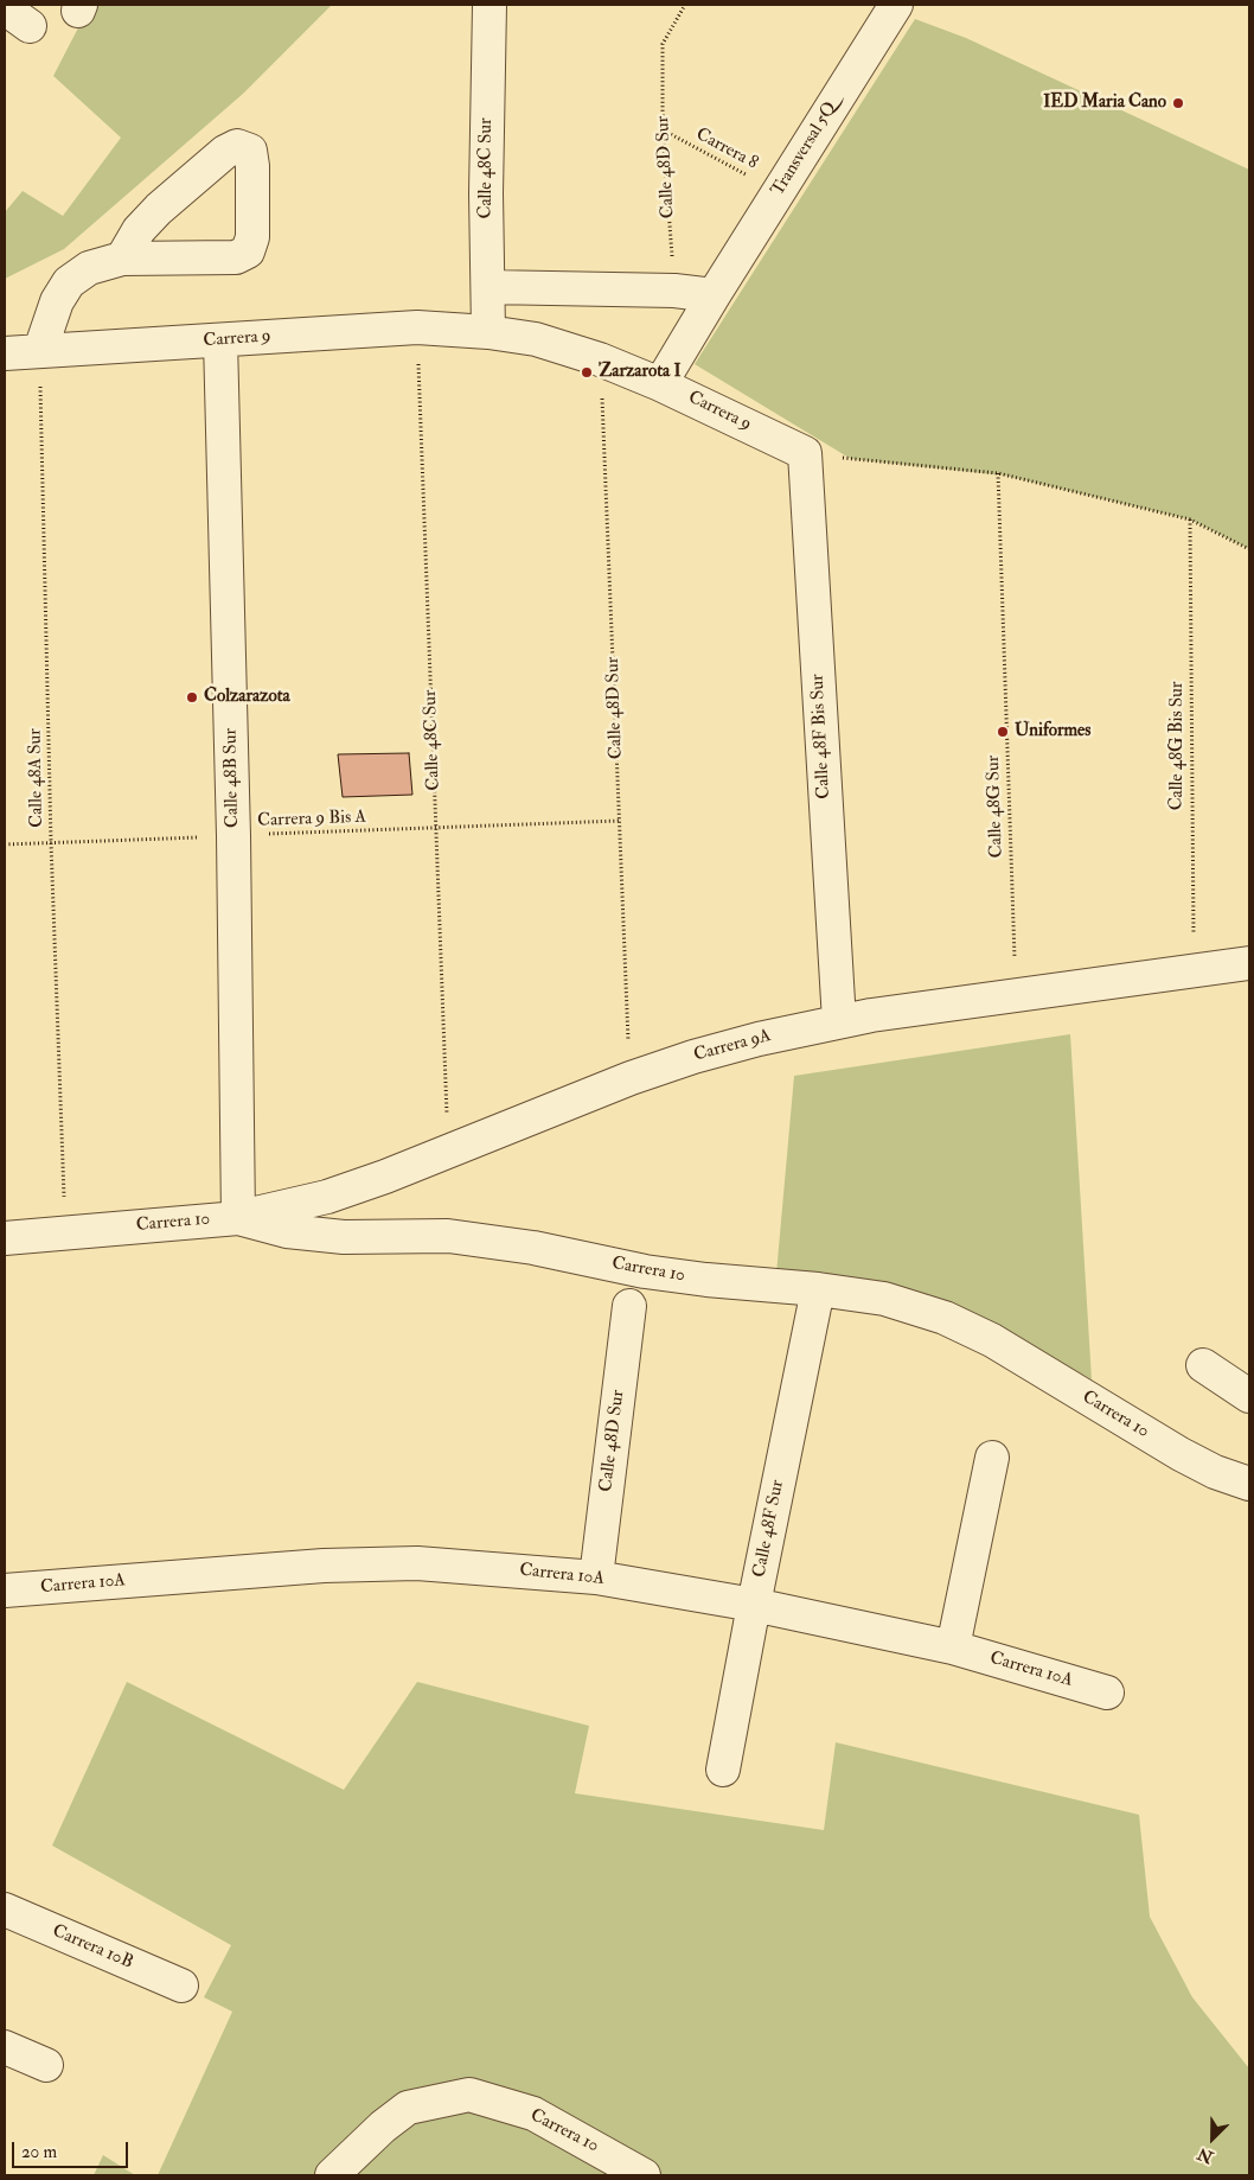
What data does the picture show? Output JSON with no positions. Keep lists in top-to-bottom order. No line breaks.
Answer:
{"streets":{"street":["Transversal 5Q","Calle 48D Sur","Calle 48C Sur","Carrera 9","Calle 48F Bis Sur","Calle 48B Sur","Carrera 9A","Carrera 10","Calle 48F Sur","Carrera 10A","Carrera 10B"],"path":["Carrera 8","Calle 48G Bis Sur","Calle 48A Sur","Calle 48G Sur","Carrera 9 Bis A"]},"crossings":[["Carrera 8","Transversal 5Q"],["Carrera 8","Calle 48D Sur"],["Transversal 5Q","Carrera 9"],["Calle 48D Sur","Carrera 9"],["Calle 48D Sur","Carrera 9 Bis A"],["Calle 48D Sur","Carrera 10A"],["Calle 48C Sur","Carrera 9"],["Calle 48C Sur","Carrera 9 Bis A"],["Calle 48C Sur","Carrera 9A"],["Carrera 9","Calle 48F Bis Sur"],["Carrera 9","Calle 48A Sur"],["Carrera 9","Calle 48B Sur"],["Calle 48F Bis Sur","Carrera 9A"],["Calle 48G Bis Sur","Carrera 9A"],["Calle 48A Sur","Carrera 9 Bis A"],["Calle 48B Sur","Carrera 9 Bis A"],["Calle 48B Sur","Carrera 9A"],["Calle 48B Sur","Carrera 10"],["Calle 48G Sur","Carrera 9A"],["Carrera 9A","Carrera 10"],["Carrera 10","Calle 48F Sur"],["Calle 48F Sur","Carrera 10A"]],"places":["IED Maria Cano","Zarzarota I","Colzarazota","Uniformes"],"scale_bar":"20 m","north":"bottom left"}
